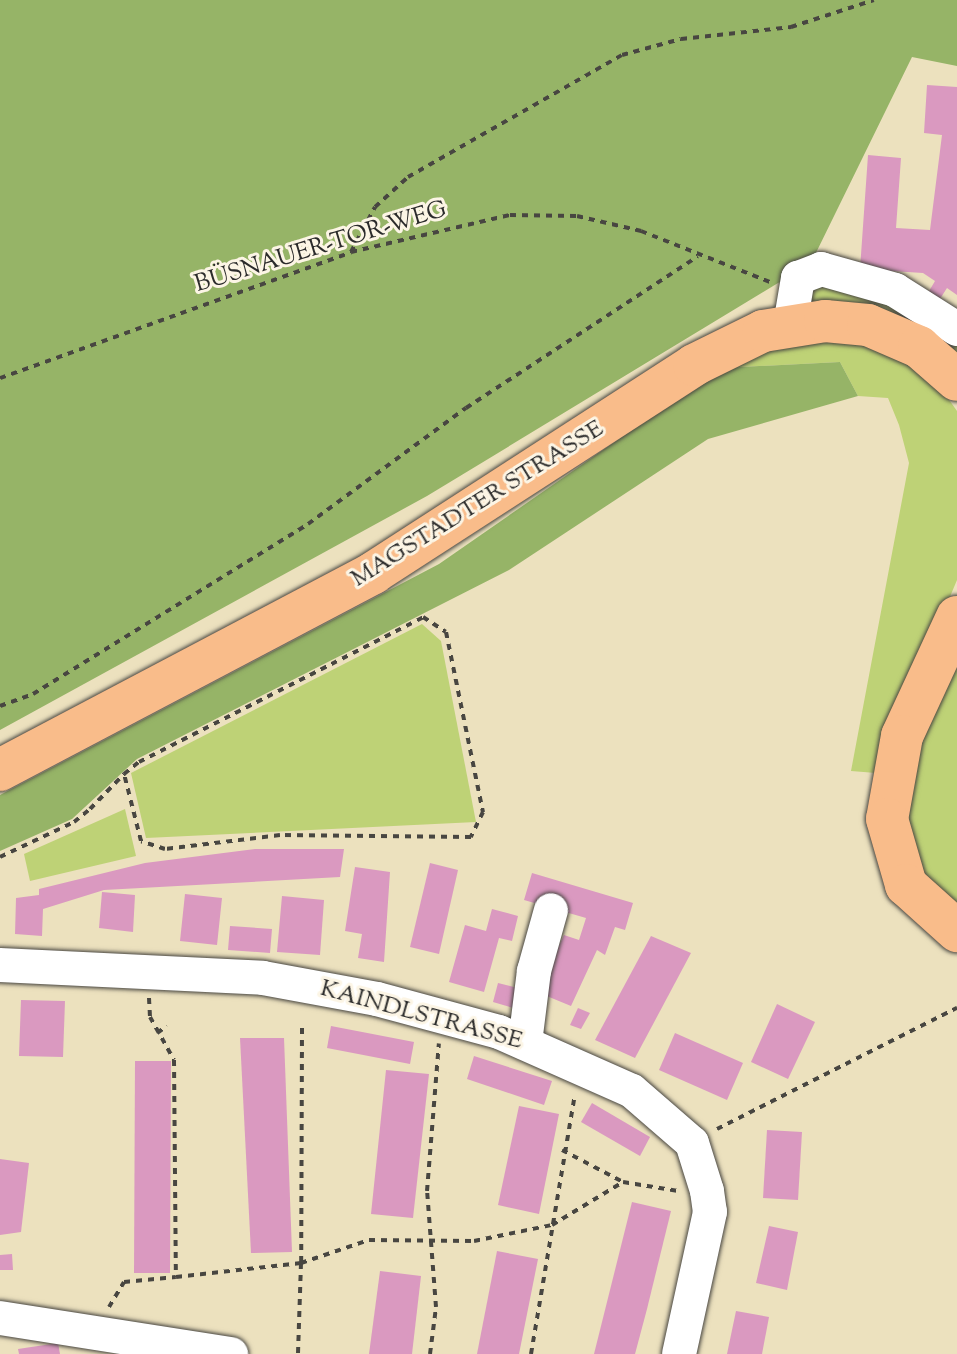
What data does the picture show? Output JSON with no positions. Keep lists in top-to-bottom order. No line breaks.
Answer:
{"streets":{"main road":["MAGSTADTER STRASSE"],"street":["KAINDLSTRASSE"],"path":["BÜSNAUER-TOR-WEG"]},"crossings":[["BÜSNAUER-TOR-WEG","MAGSTADTER STRASSE"]]}
